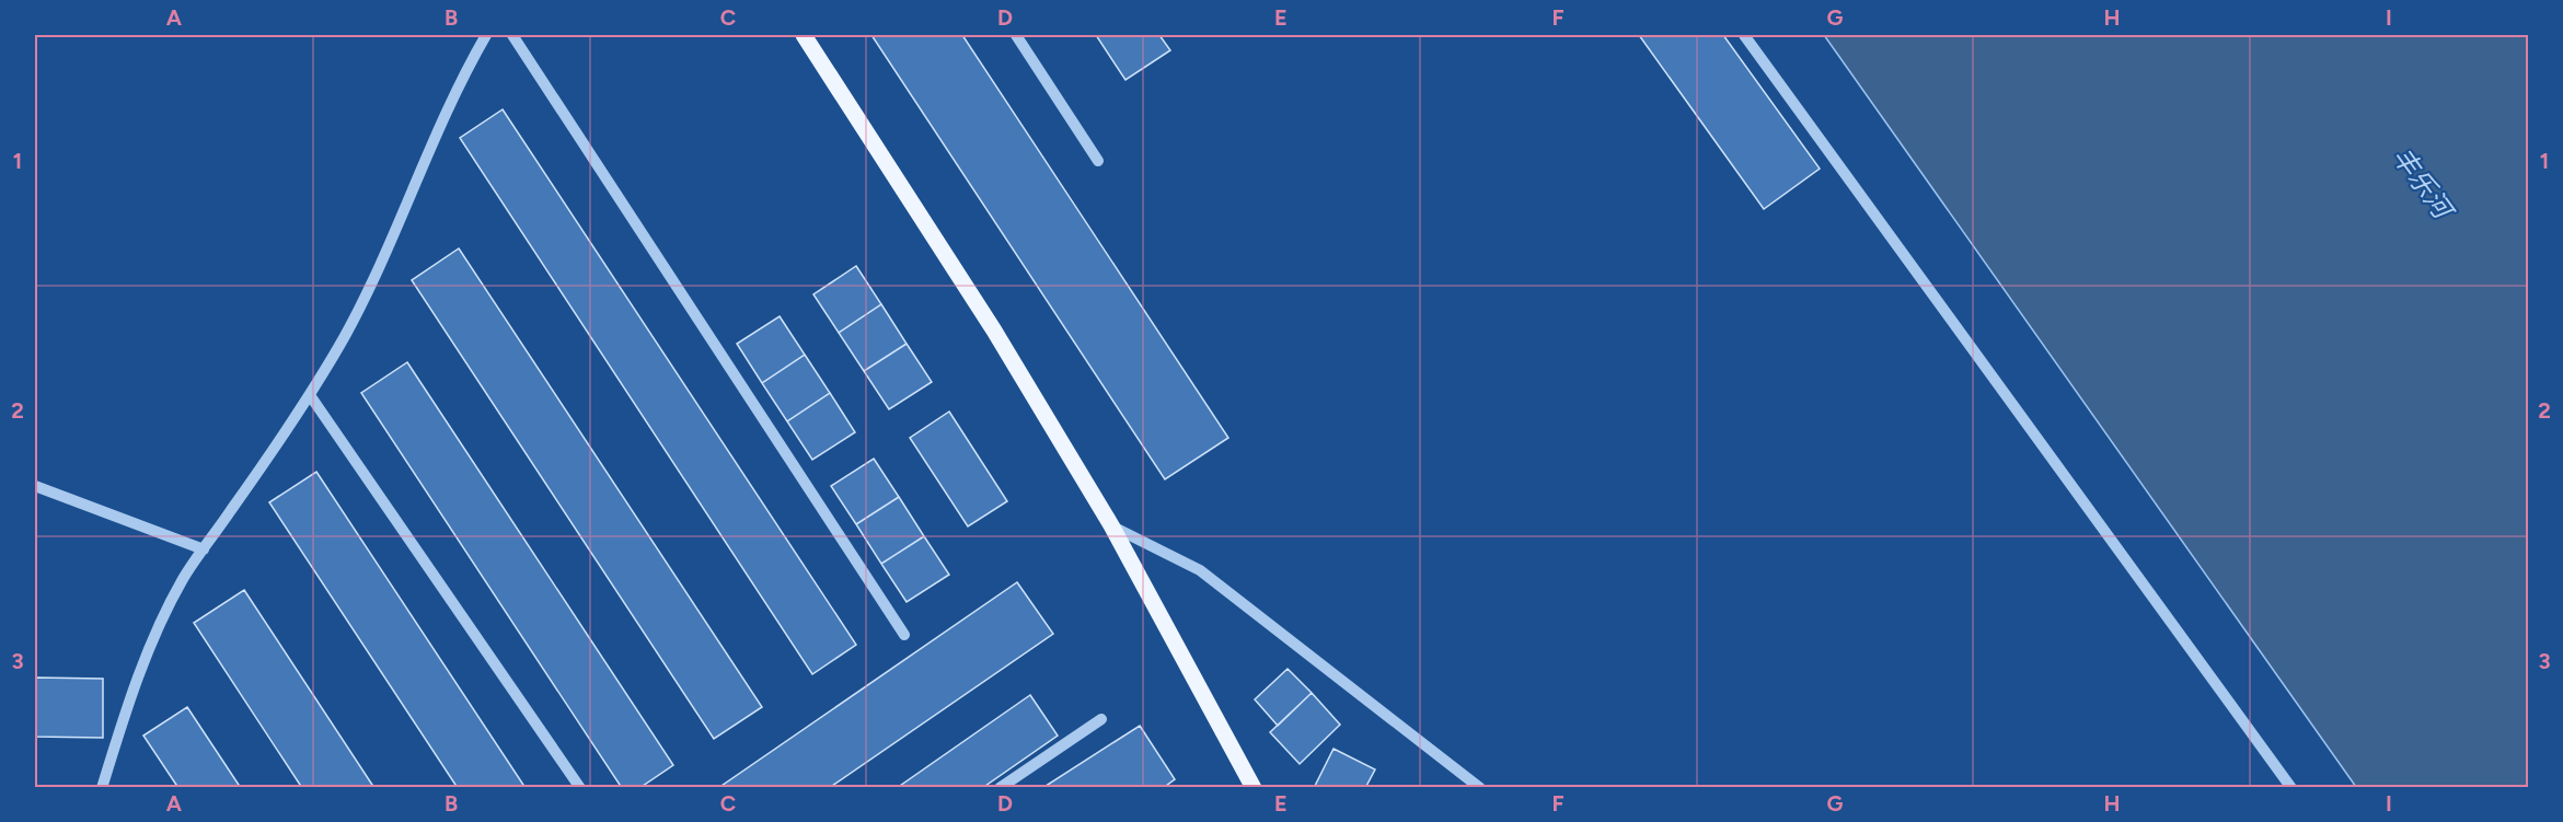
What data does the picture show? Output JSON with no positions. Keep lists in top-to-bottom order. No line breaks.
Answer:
{"water":["丰乐河"],"grid":{"columns":["A","B","C","D","E","F","G","H","I"],"rows":["1","2","3"]}}
